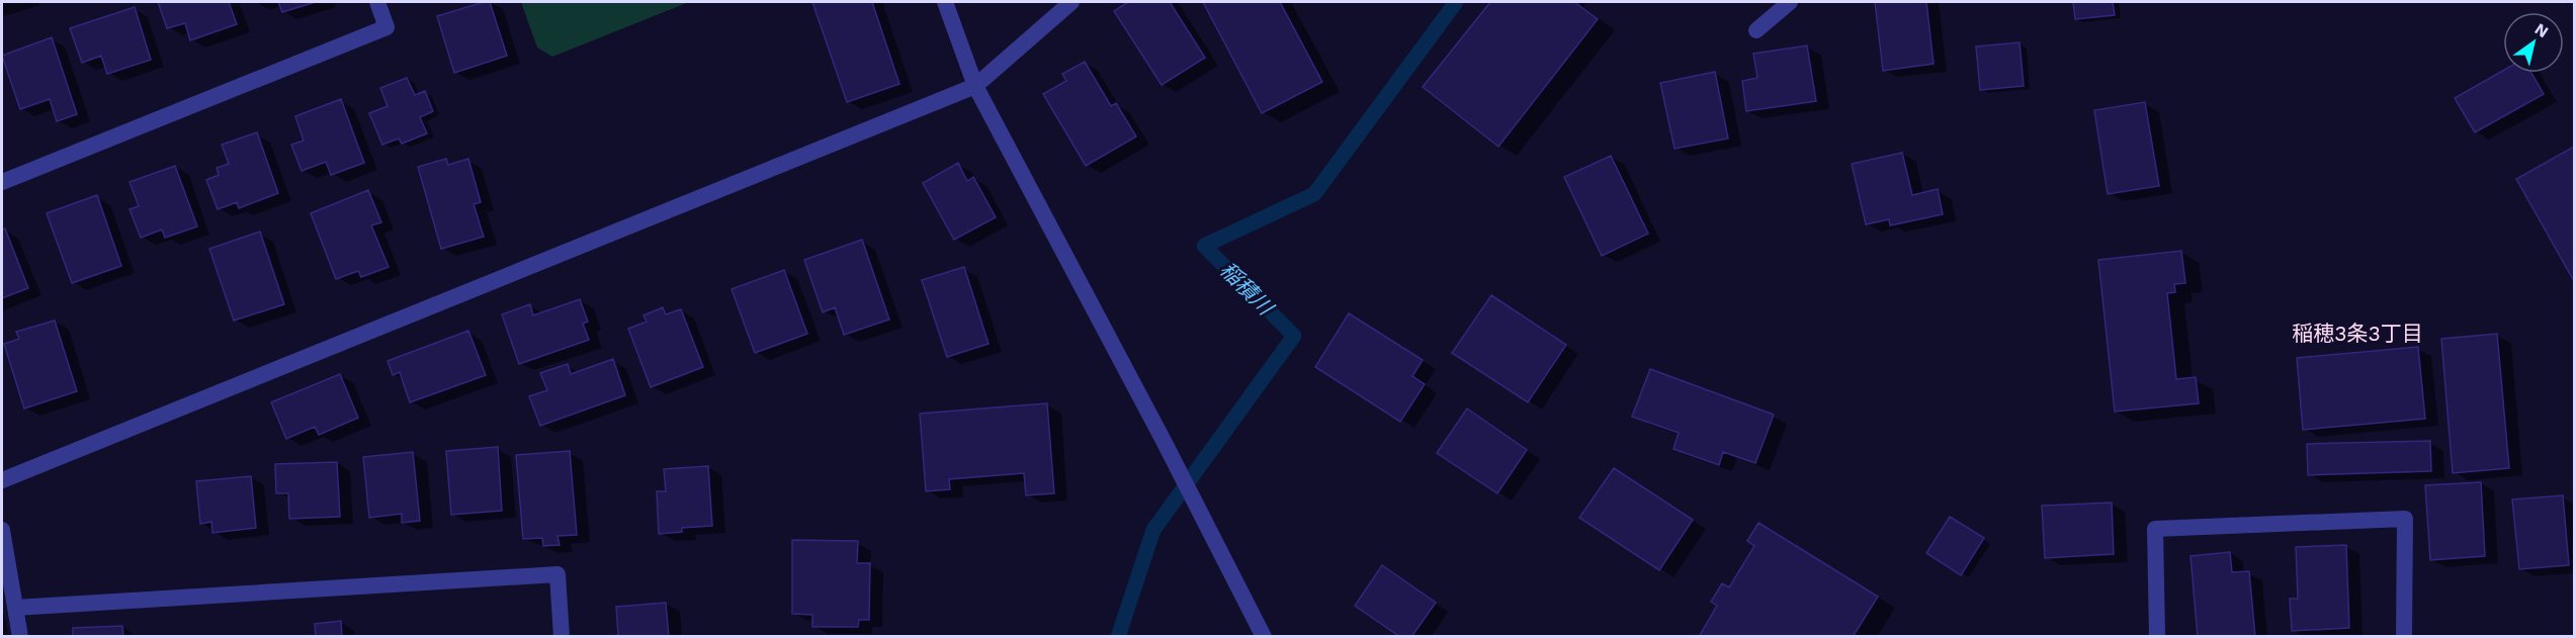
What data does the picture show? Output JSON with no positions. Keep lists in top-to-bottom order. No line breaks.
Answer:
{"districts":["稲穂3条3丁目"],"water":["稲積川"],"north":"top right"}
